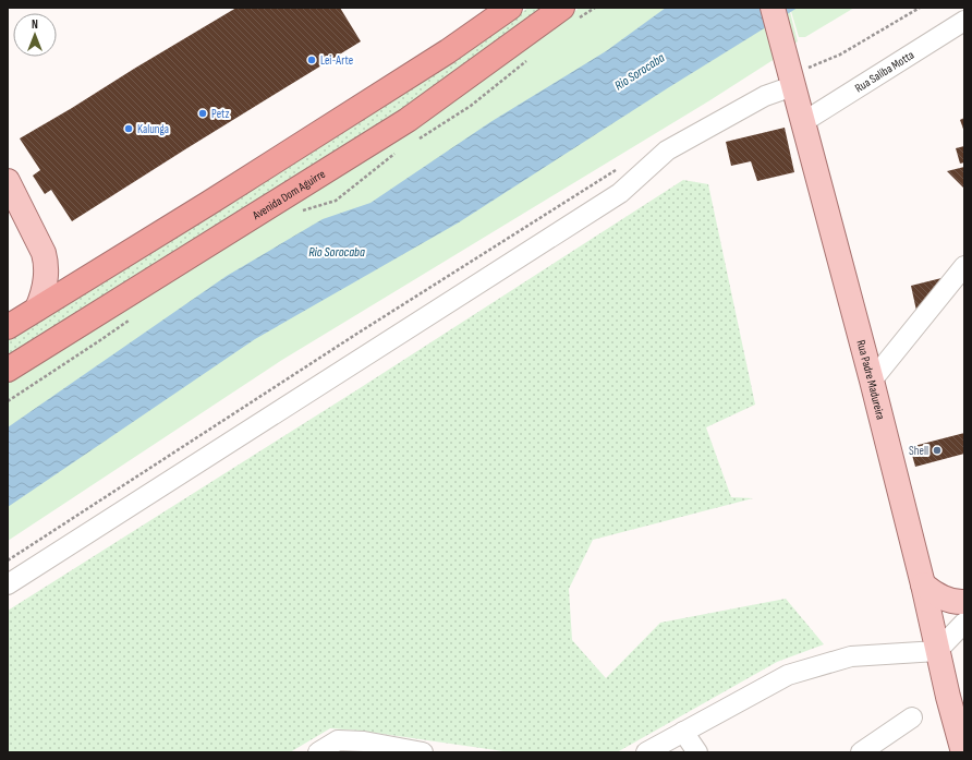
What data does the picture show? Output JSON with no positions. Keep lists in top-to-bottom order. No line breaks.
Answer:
{"streets":{"highway":["Avenida Dom Aguirre"],"main road":["Rua Padre Madureira"],"street":["Rua Saliba Motta"]},"crossings":[["Rua Saliba Motta","Rua Padre Madureira"]],"water":["Rio Sorocaba"],"places":["Lei-Arte","Petz","Kalunga","Shell"],"north":"top"}
